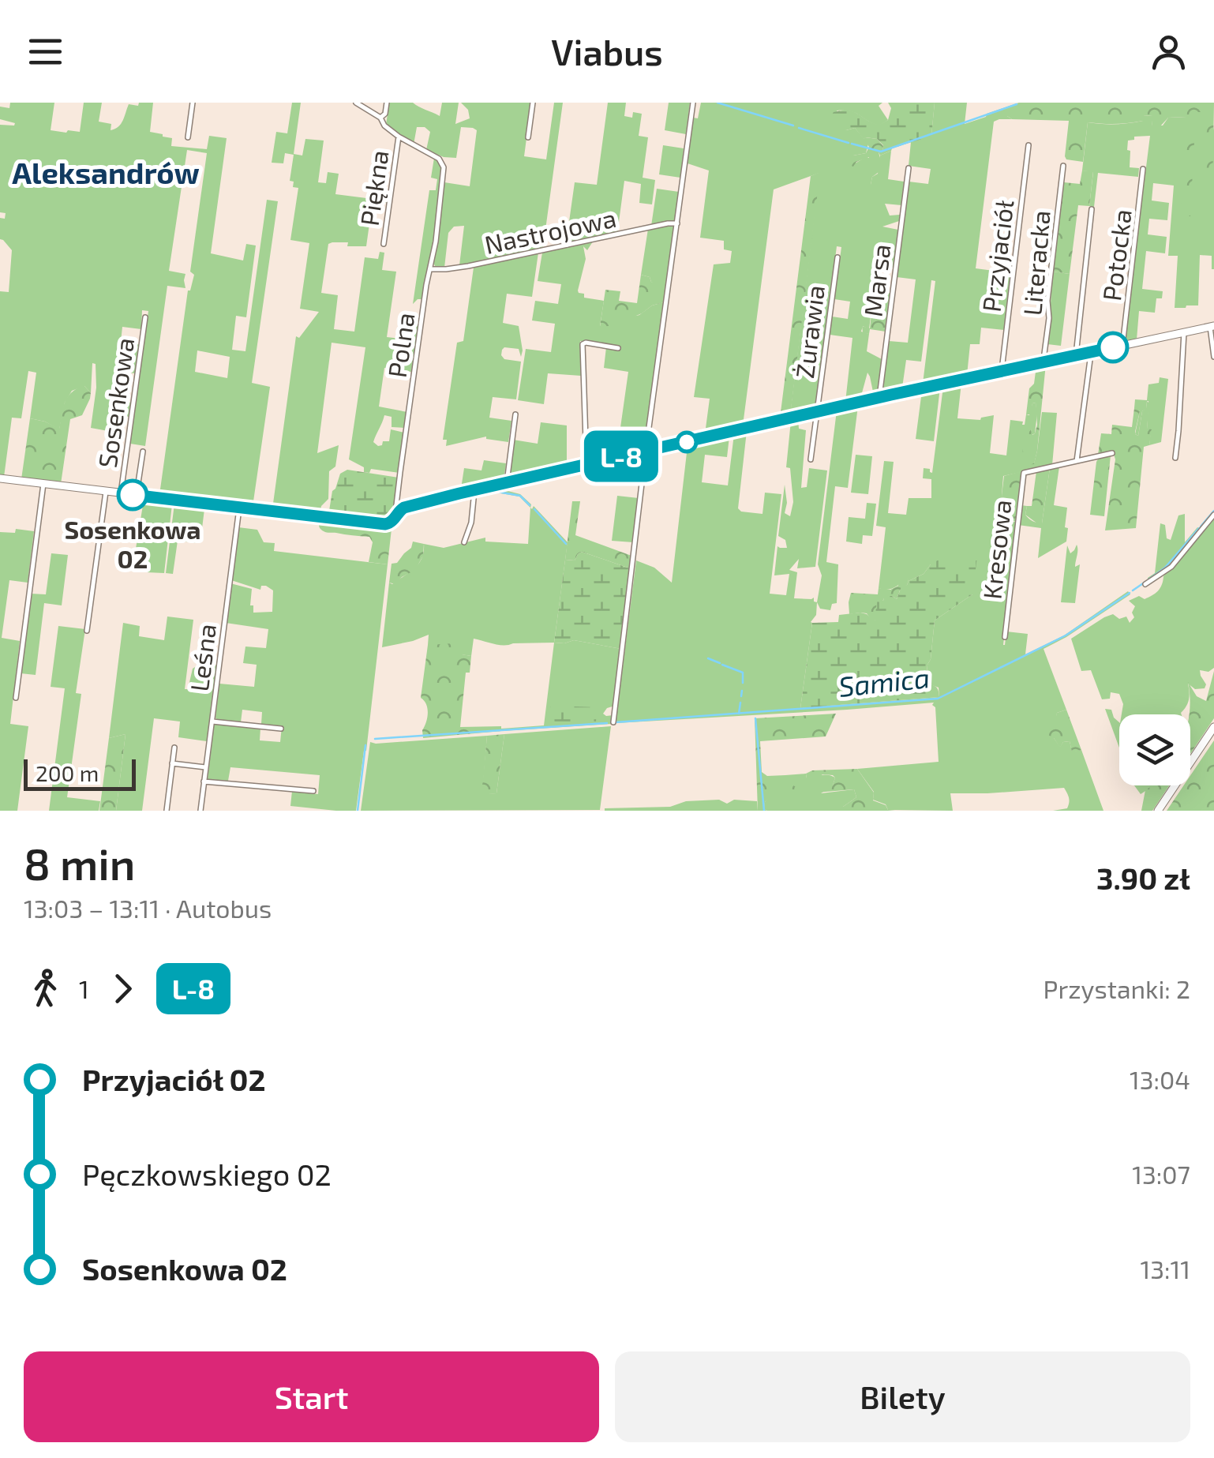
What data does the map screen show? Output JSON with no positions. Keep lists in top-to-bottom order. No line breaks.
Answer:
{"streets":{"street":["Piękna","Nastrojowa","Potocka","Przyjaciół","Literacka","Marsa","Żurawia","Polna","Sosenkowa","Kresowa","Leśna"]},"crossings":[["Piękna","Polna"],["Nastrojowa","Polna"]],"districts":["Aleksandrów"],"water":["Samica"],"places":["Sosenkowa 02"],"lines":["bus line L-8"],"scale_bar":"200 m","page":{"header":"Viabus","on_map":"L-8","scale":"200 m","heading":["8 min","13:03 – 13:11 · Autobus","3.90 zł"],"legs":["1","L-8","Przystanki: 2"],"list":[{"name":"Przyjaciół 02","value":"13:04"},{"name":"Pęczkowskiego 02","value":"13:07"},{"name":"Sosenkowa 02","value":"13:11"}],"buttons":["Start","Bilety"]}}
